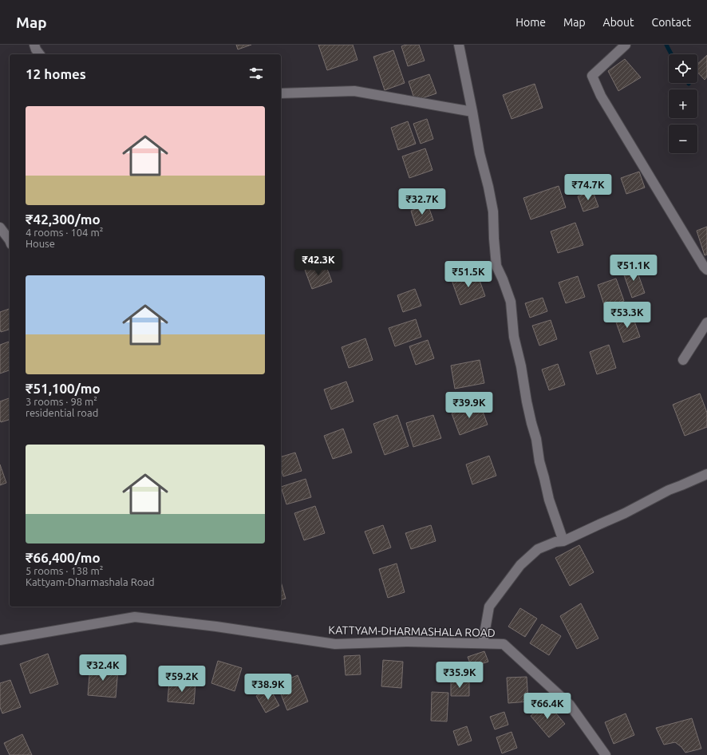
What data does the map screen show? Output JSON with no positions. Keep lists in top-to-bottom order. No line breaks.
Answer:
{"streets":{"street":["KATTYAM-DHARMASHALA ROAD"]},"page":{"header":"Map","nav":["Home","Map","About","Contact"],"map_buttons":["+","−"],"heading":"12 homes","list":[{"name":"₹42,300/mo","note":"4 rooms · 104 m² · House"},{"name":"₹51,100/mo","note":"3 rooms · 98 m² · residential road"},{"name":"₹66,400/mo","note":"5 rooms · 138 m² · Kattyam-Dharmashala Road"}],"price":["₹74.7K","₹32.7K","₹42.3K","₹51.1K","₹51.5K","₹53.3K","₹39.9K","₹32.4K","₹35.9K","₹59.2K","₹38.9K","₹66.4K"]}}
